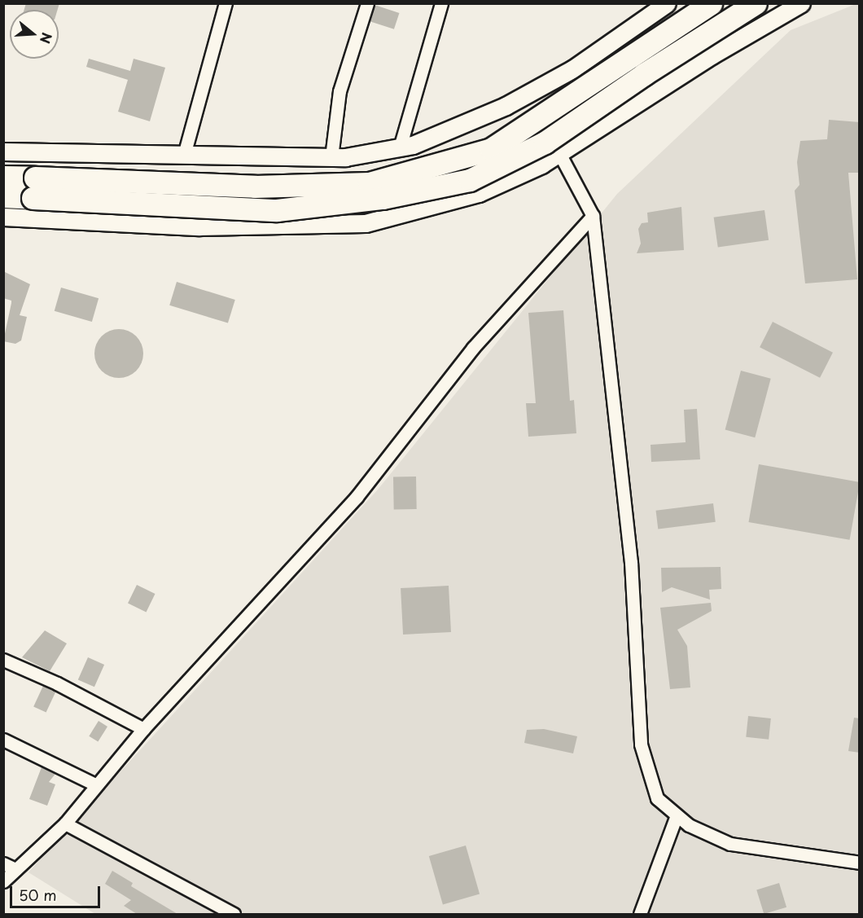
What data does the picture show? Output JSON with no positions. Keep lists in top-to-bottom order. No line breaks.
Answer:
{"scale_bar":"50 m","north":"right"}
